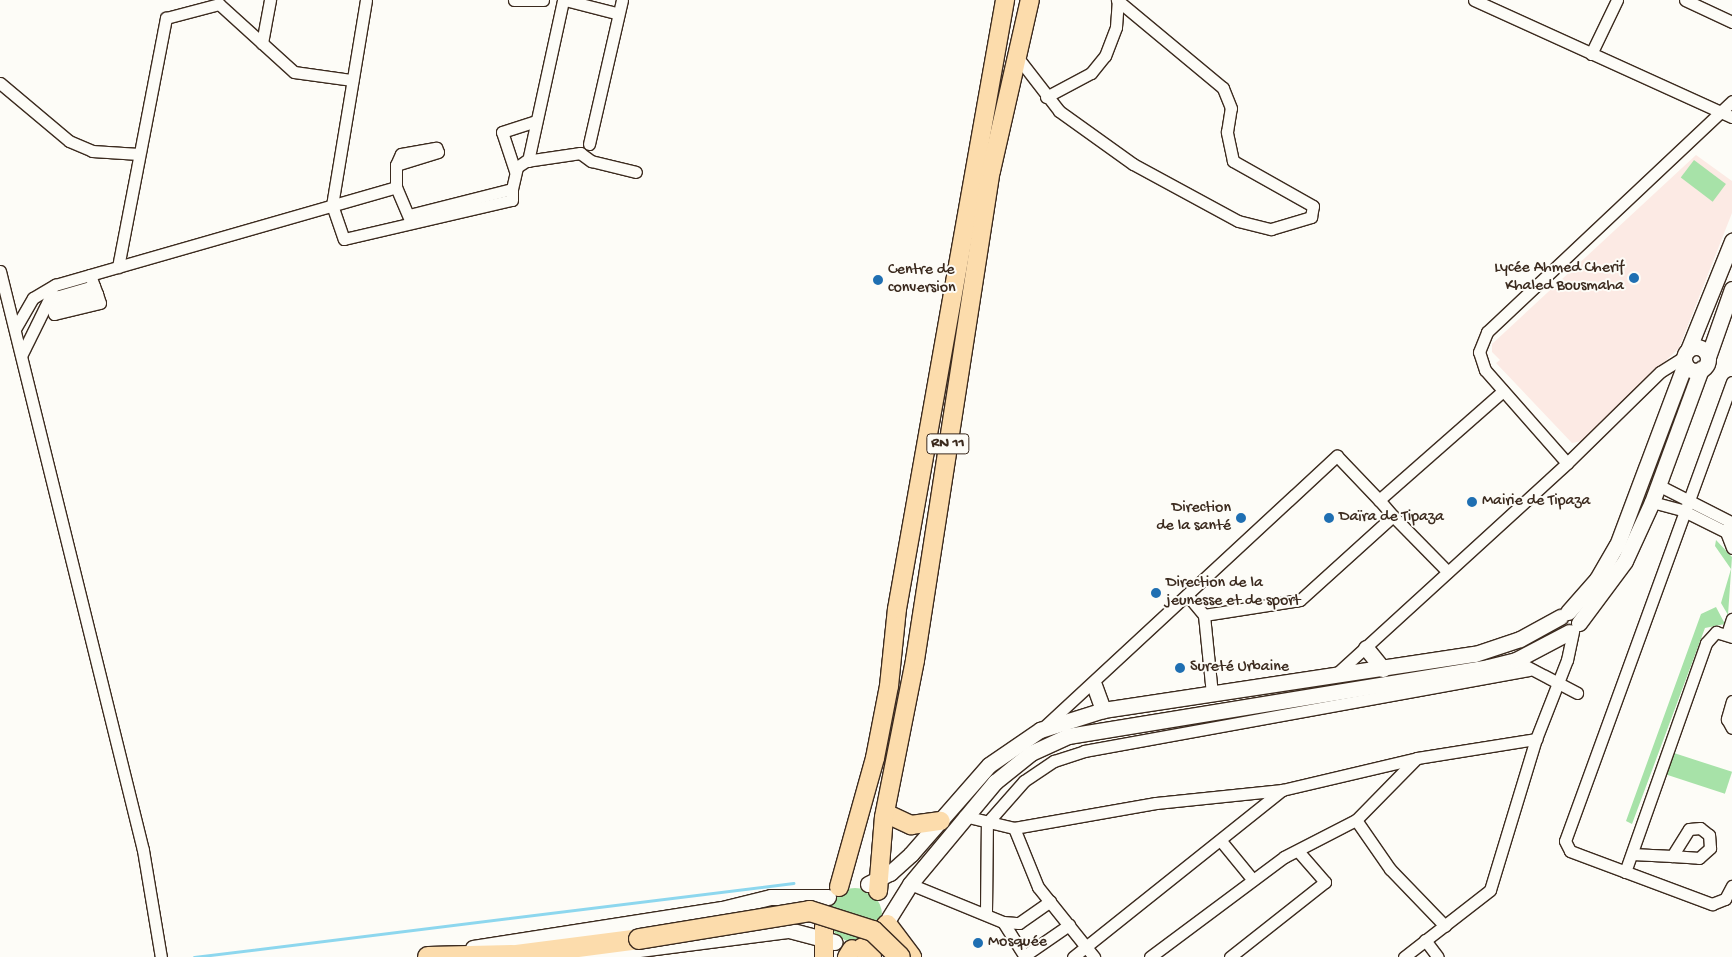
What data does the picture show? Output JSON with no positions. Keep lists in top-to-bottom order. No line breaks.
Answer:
{"streets":{"main road":["RN 11"]},"places":["Lycée Ahmed Cherif Khaled Bousmaha","Centre de conversion","Mairie de Tipaza","Direction de la santé","Daïra de Tipaza","Direction de la jeunesse et de sport","Sureté Urbaine","Mosquée"]}
